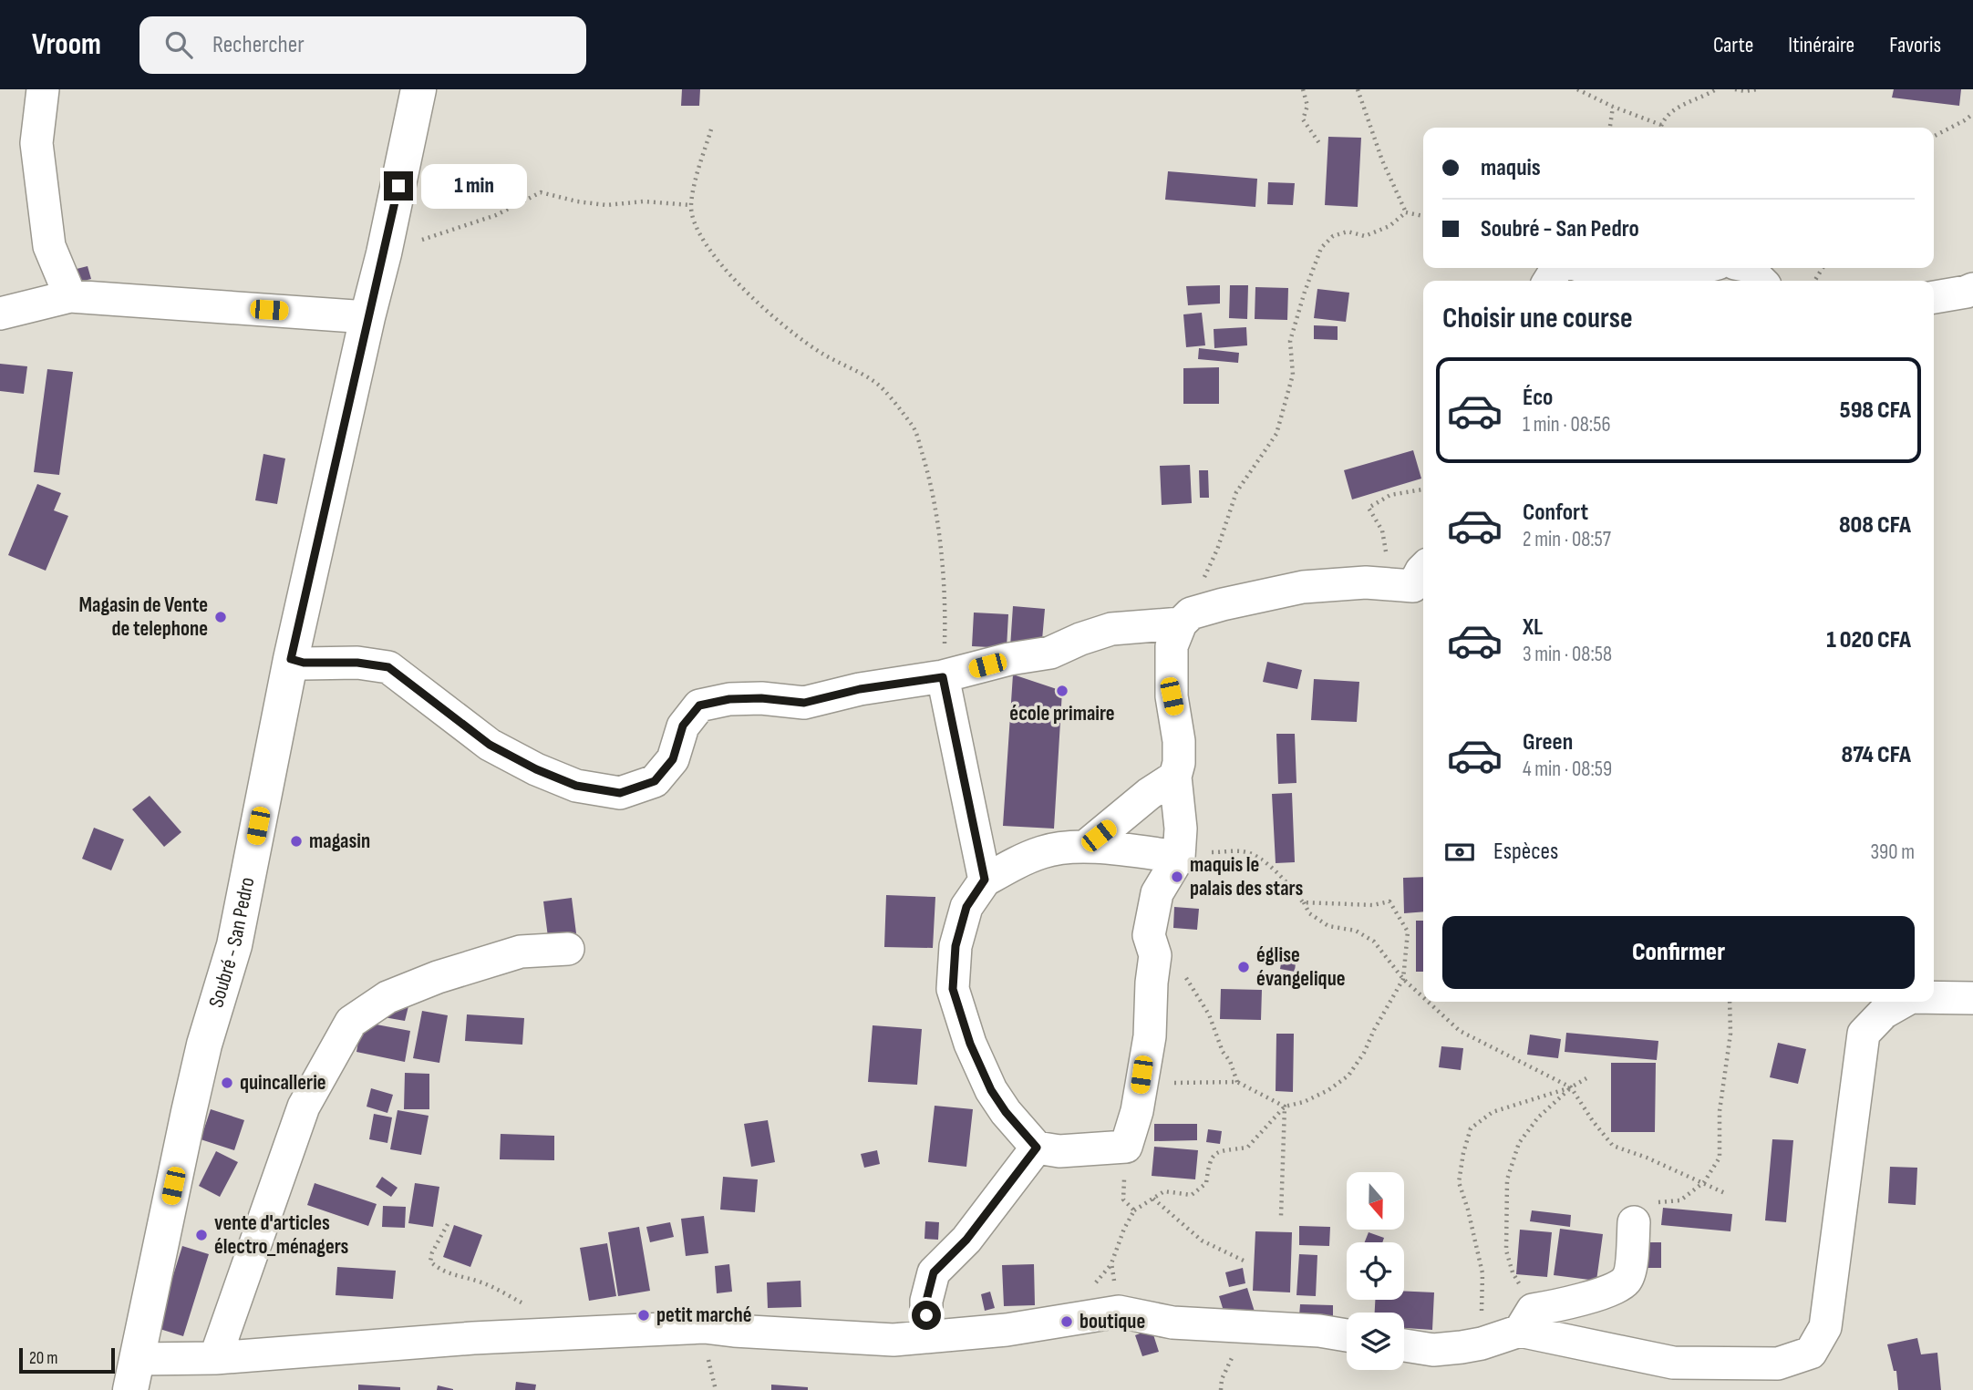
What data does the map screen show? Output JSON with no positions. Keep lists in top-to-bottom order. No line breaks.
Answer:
{"streets":{"main road":["Soubré - San Pedro"]},"places":["Magasin de Vente de telephone","école primaire","magasin","maquis le palais des stars","église évangelique","quincallerie","vente d'articles électro_ménagers","petit marché","boutique"],"scale_bar":"20 m","north":"bottom","page":{"header":"Vroom","search":"Rechercher","nav":["Carte","Itinéraire","Favoris"],"banner":["maquis","Soubré - San Pedro"],"bubble":"1 min","heading":"Choisir une course","list":[{"name":"Éco","note":"1 min · 08:56","value":"598 CFA"},{"name":"Confort","note":"2 min · 08:57","value":"808 CFA"},{"name":"XL","note":"3 min · 08:58","value":"1 020 CFA"},{"name":"Green","note":"4 min · 08:59","value":"874 CFA"}],"pay":["Espèces","390 m"],"buttons":"Confirmer","scale":"20 m"}}
